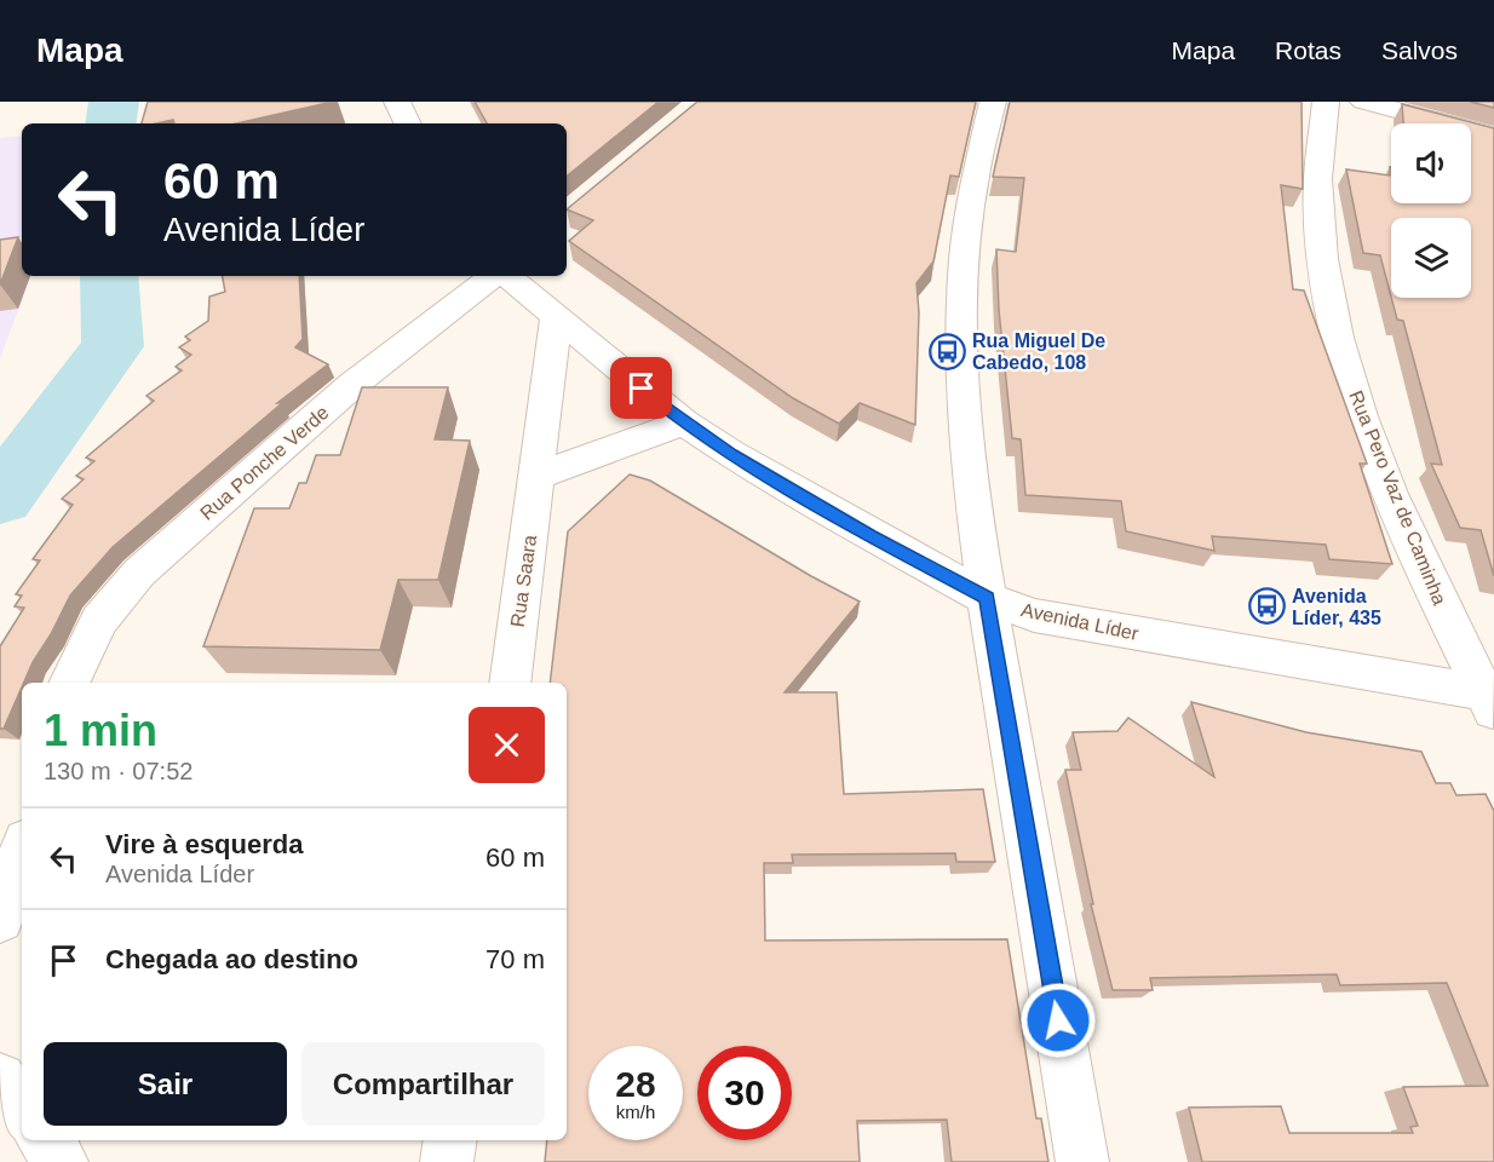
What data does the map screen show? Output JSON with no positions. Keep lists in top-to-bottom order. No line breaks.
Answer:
{"streets":{"street":["Rua Ponche Verde","Rua Pero Vaz de Caminha","Rua Saara","Avenida Líder"]},"crossings":[["Rua Pero Vaz de Caminha","Avenida Líder"],["Rua Saara","Avenida Líder"]],"places":{"bus stop":["Rua Miguel De Cabedo, 108","Avenida Líder, 435"]},"page":{"header":"Mapa","nav":["Mapa","Rotas","Salvos"],"turn":["60 m","Avenida Líder"],"heading":["1 min","130 m · 07:52"],"list":[{"name":"Vire à esquerda","note":"Avenida Líder","value":"60 m"},{"name":"Chegada ao destino","value":"70 m"}],"buttons":["Sair","Compartilhar"],"speed":"28 km/h","limit":"30"}}
